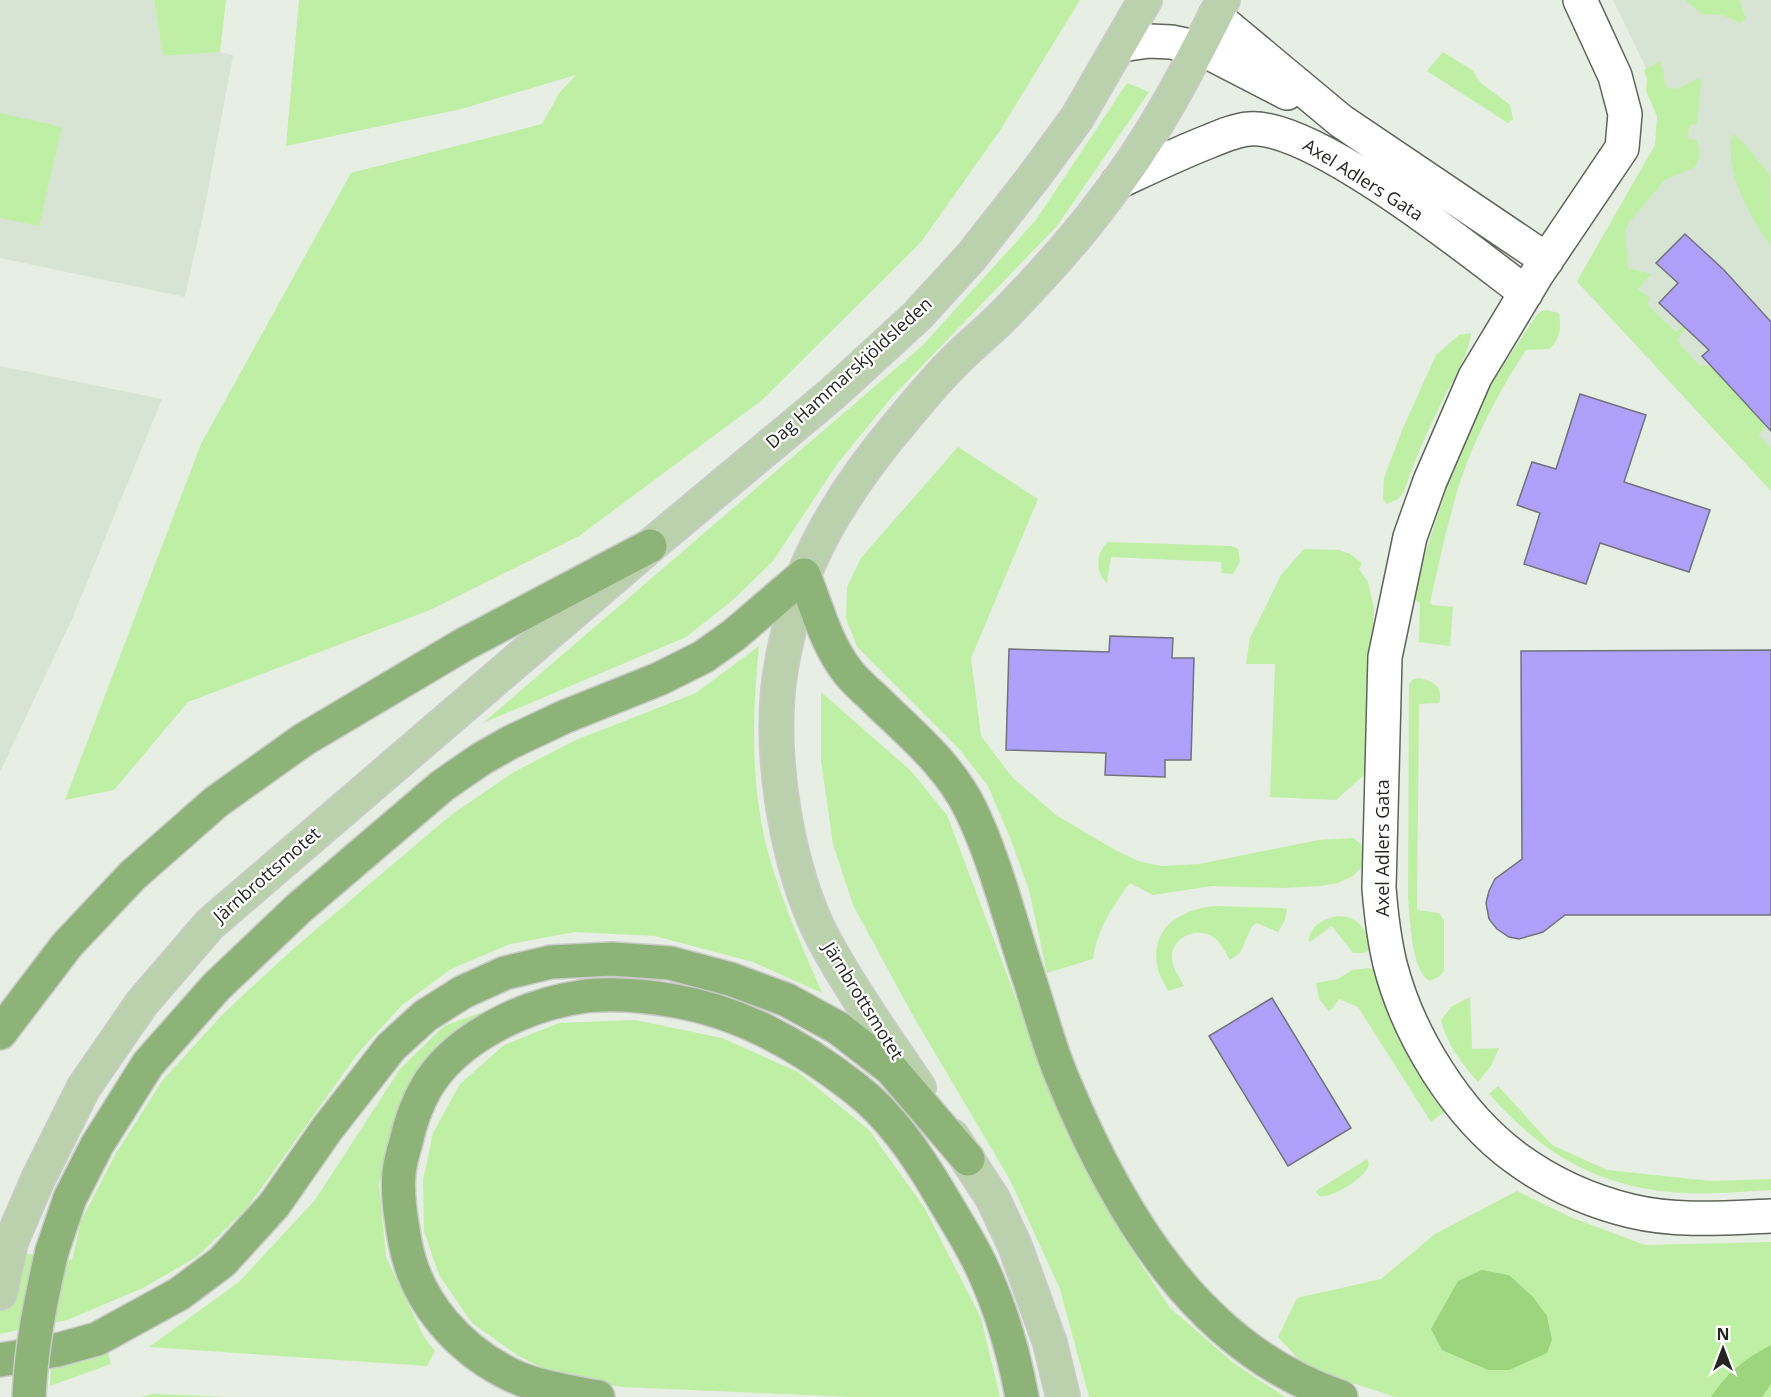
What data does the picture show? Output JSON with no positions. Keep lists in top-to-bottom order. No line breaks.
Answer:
{"streets":{"main road":["Dag Hammarskjöldsleden","Järnbrottsmotet"],"street":["Axel Adlers Gata"]},"crossings":[["Axel Adlers Gata","Dag Hammarskjöldsleden"],["Dag Hammarskjöldsleden","Järnbrottsmotet"]],"north":"top"}
